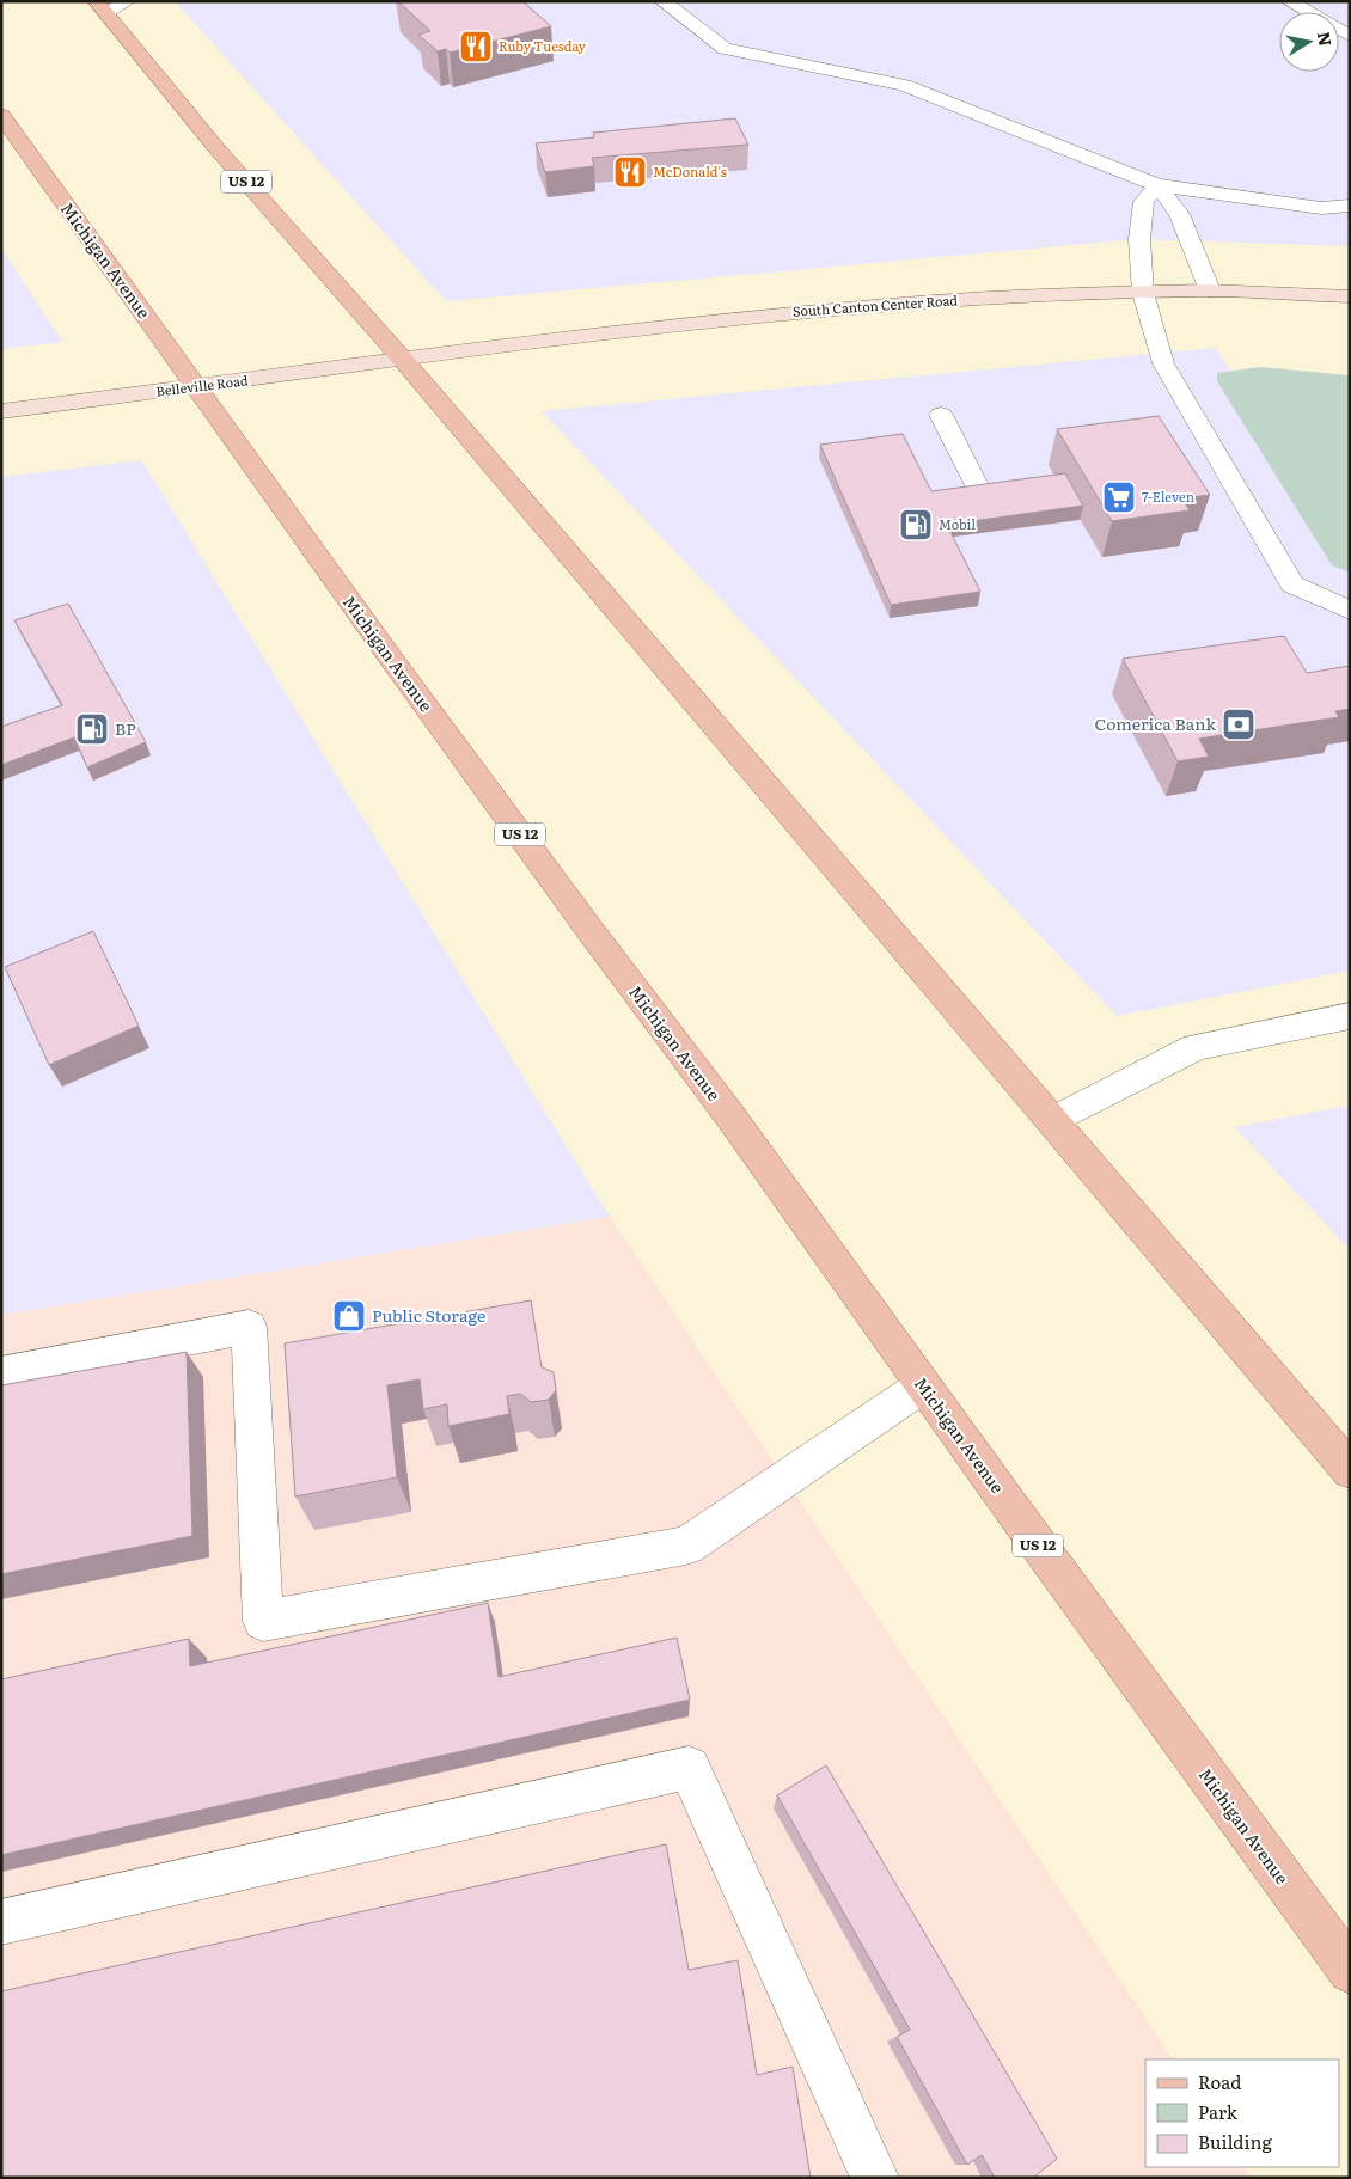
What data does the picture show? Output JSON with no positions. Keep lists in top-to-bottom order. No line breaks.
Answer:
{"streets":{"main road":["US 12","Michigan Avenue","South Canton Center Road","Belleville Road"]},"crossings":[["US 12","South Canton Center Road"],["US 12","Belleville Road"],["Michigan Avenue","Belleville Road"],["South Canton Center Road","Belleville Road"]],"places":{"restaurant":["Ruby Tuesday","McDonald's"],"supermarket":["7-Eleven"],"fuel station":["Mobil","BP"],"bank":["Comerica Bank"],"shop":["Public Storage"]},"legend":["Road","Park","Building"],"north":"right"}
